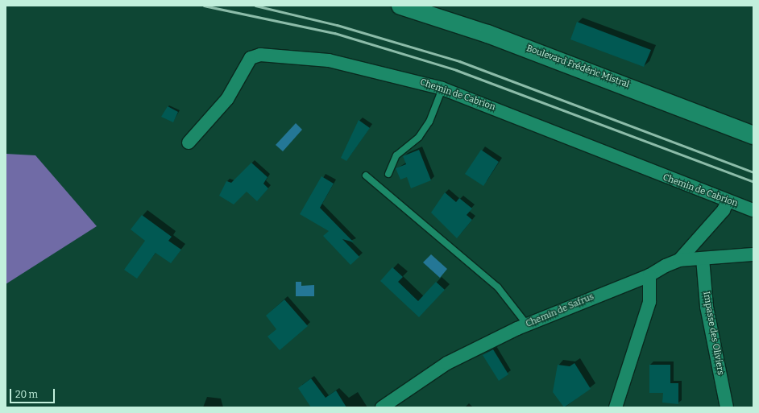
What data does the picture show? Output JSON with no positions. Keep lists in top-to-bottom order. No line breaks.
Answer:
{"streets":{"main road":["Boulevard Frédéric Mistral"],"street":["Chemin de Cabrion","Chemin de Safrus","Impasse des Oliviers"]},"crossings":[["Chemin de Safrus","Impasse des Oliviers"]],"scale_bar":"20 m"}
